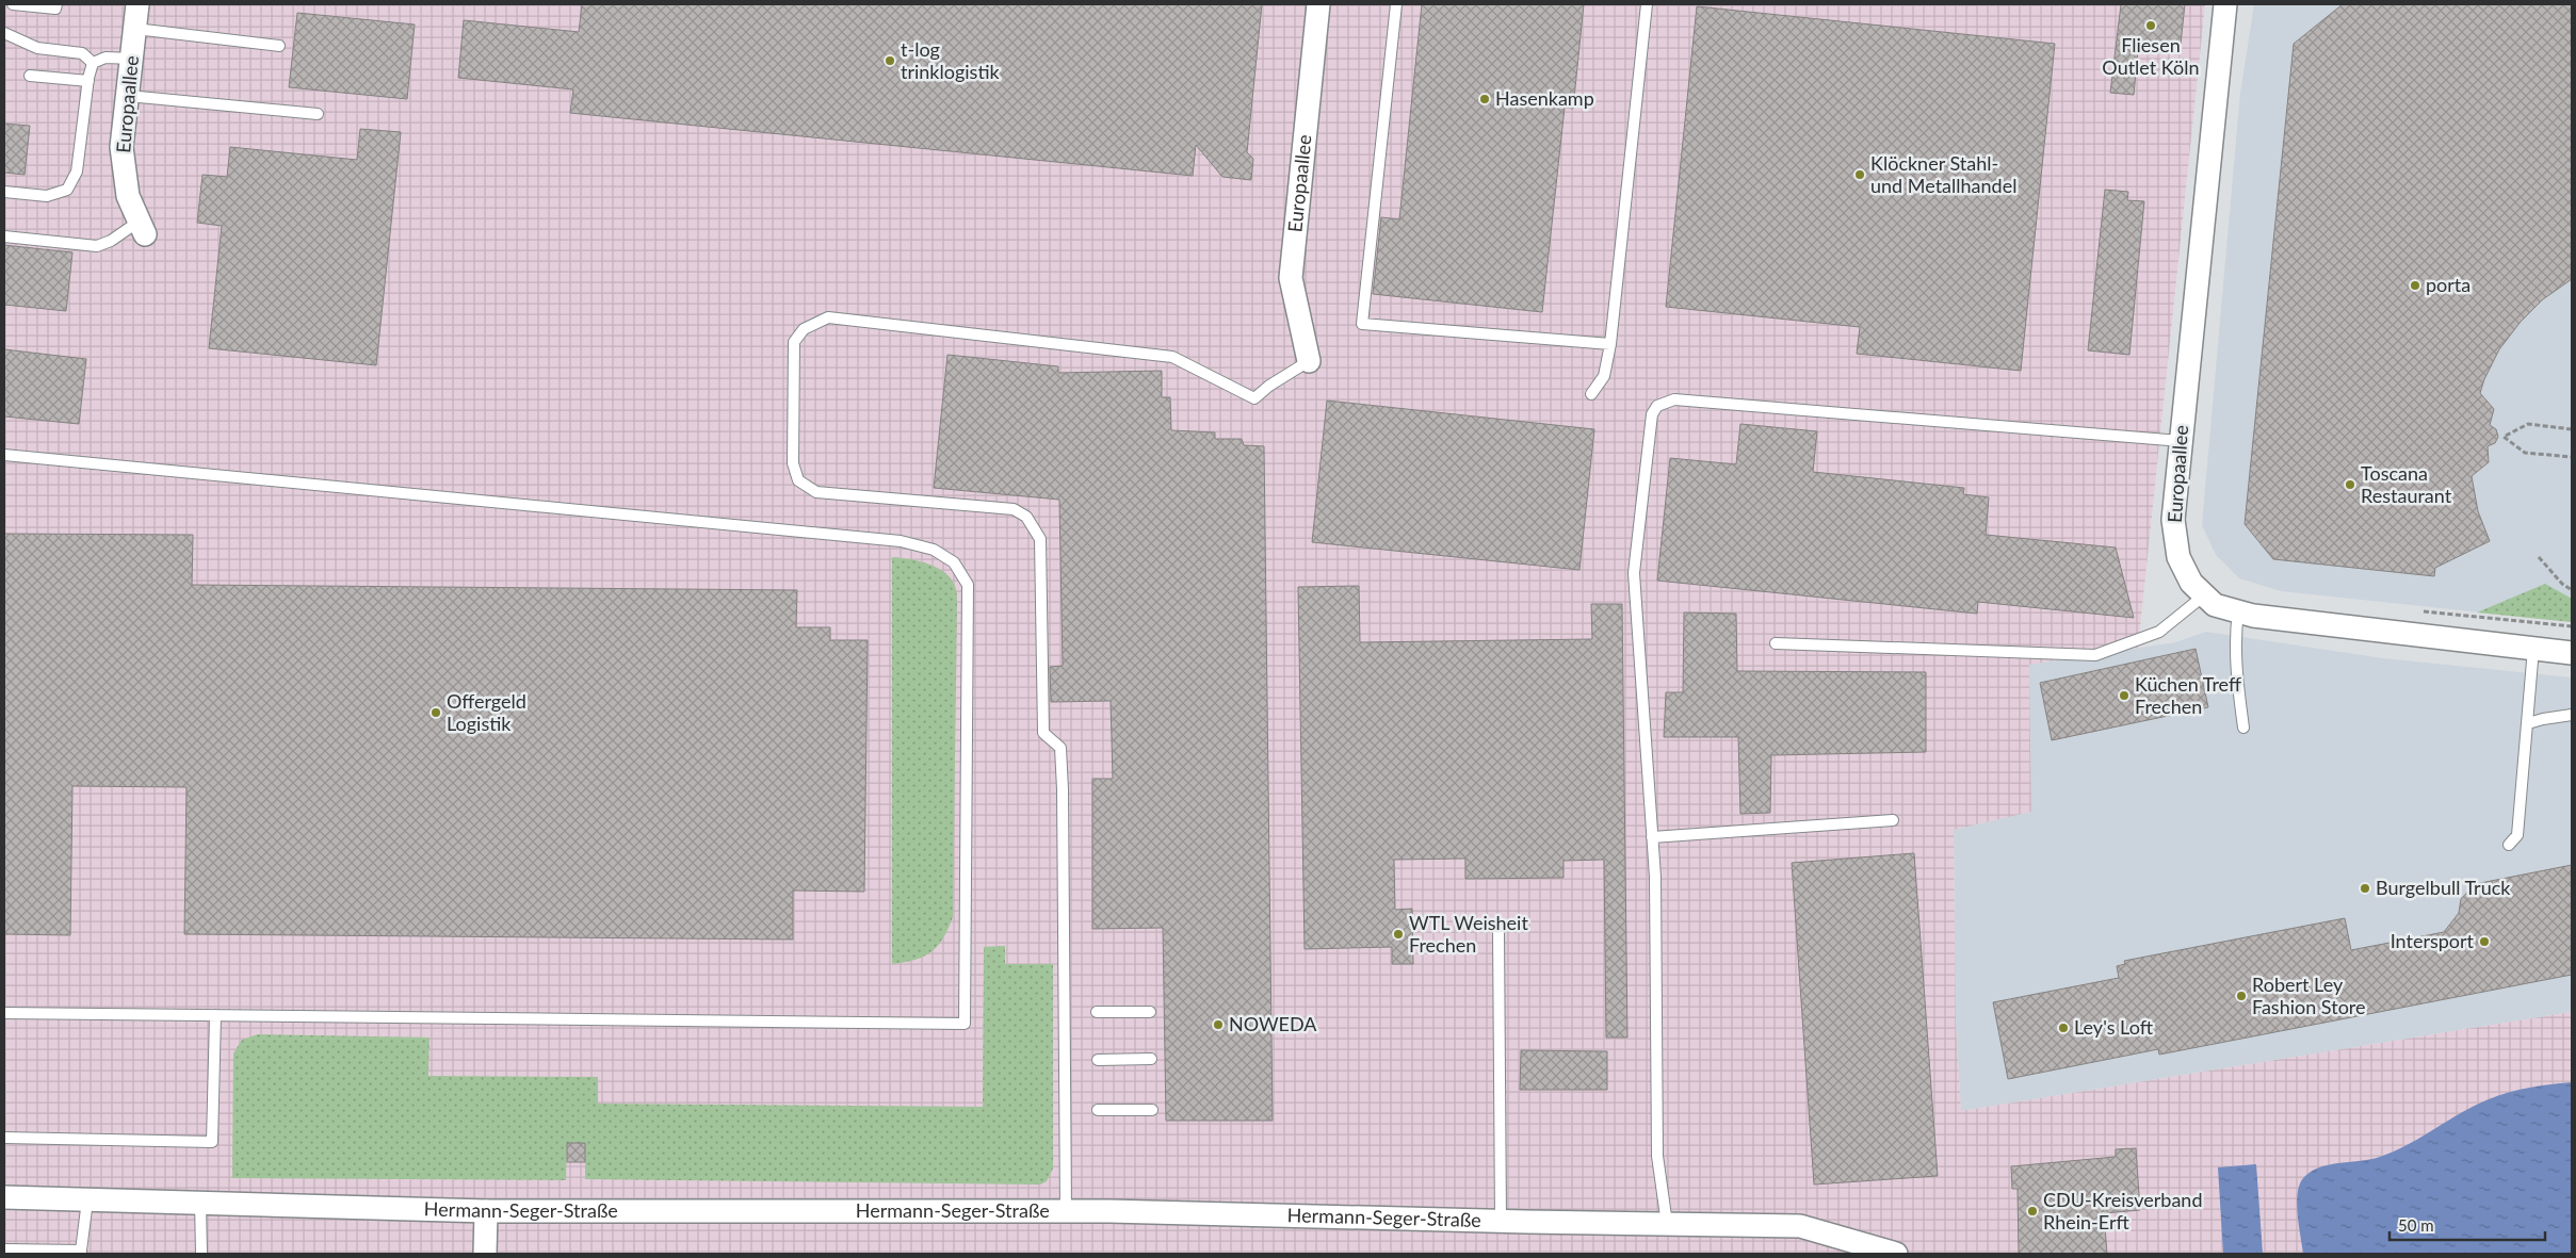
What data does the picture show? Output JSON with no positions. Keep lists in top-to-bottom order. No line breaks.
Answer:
{"streets":{"street":["Europaallee","Hermann-Seger-Straße"]},"places":["Fliesen Outlet Köln","t-log trinklogistik","Hasenkamp","Klöckner Stahl- und Metallhandel","porta","Toscana Restaurant","Küchen Treff Frechen","Offergeld Logistik","Burgelbull Truck","WTL Weisheit Frechen","Intersport","Robert Ley Fashion Store","NOWEDA","Ley's Loft","CDU-Kreisverband Rhein-Erft"],"scale_bar":"50 m"}
